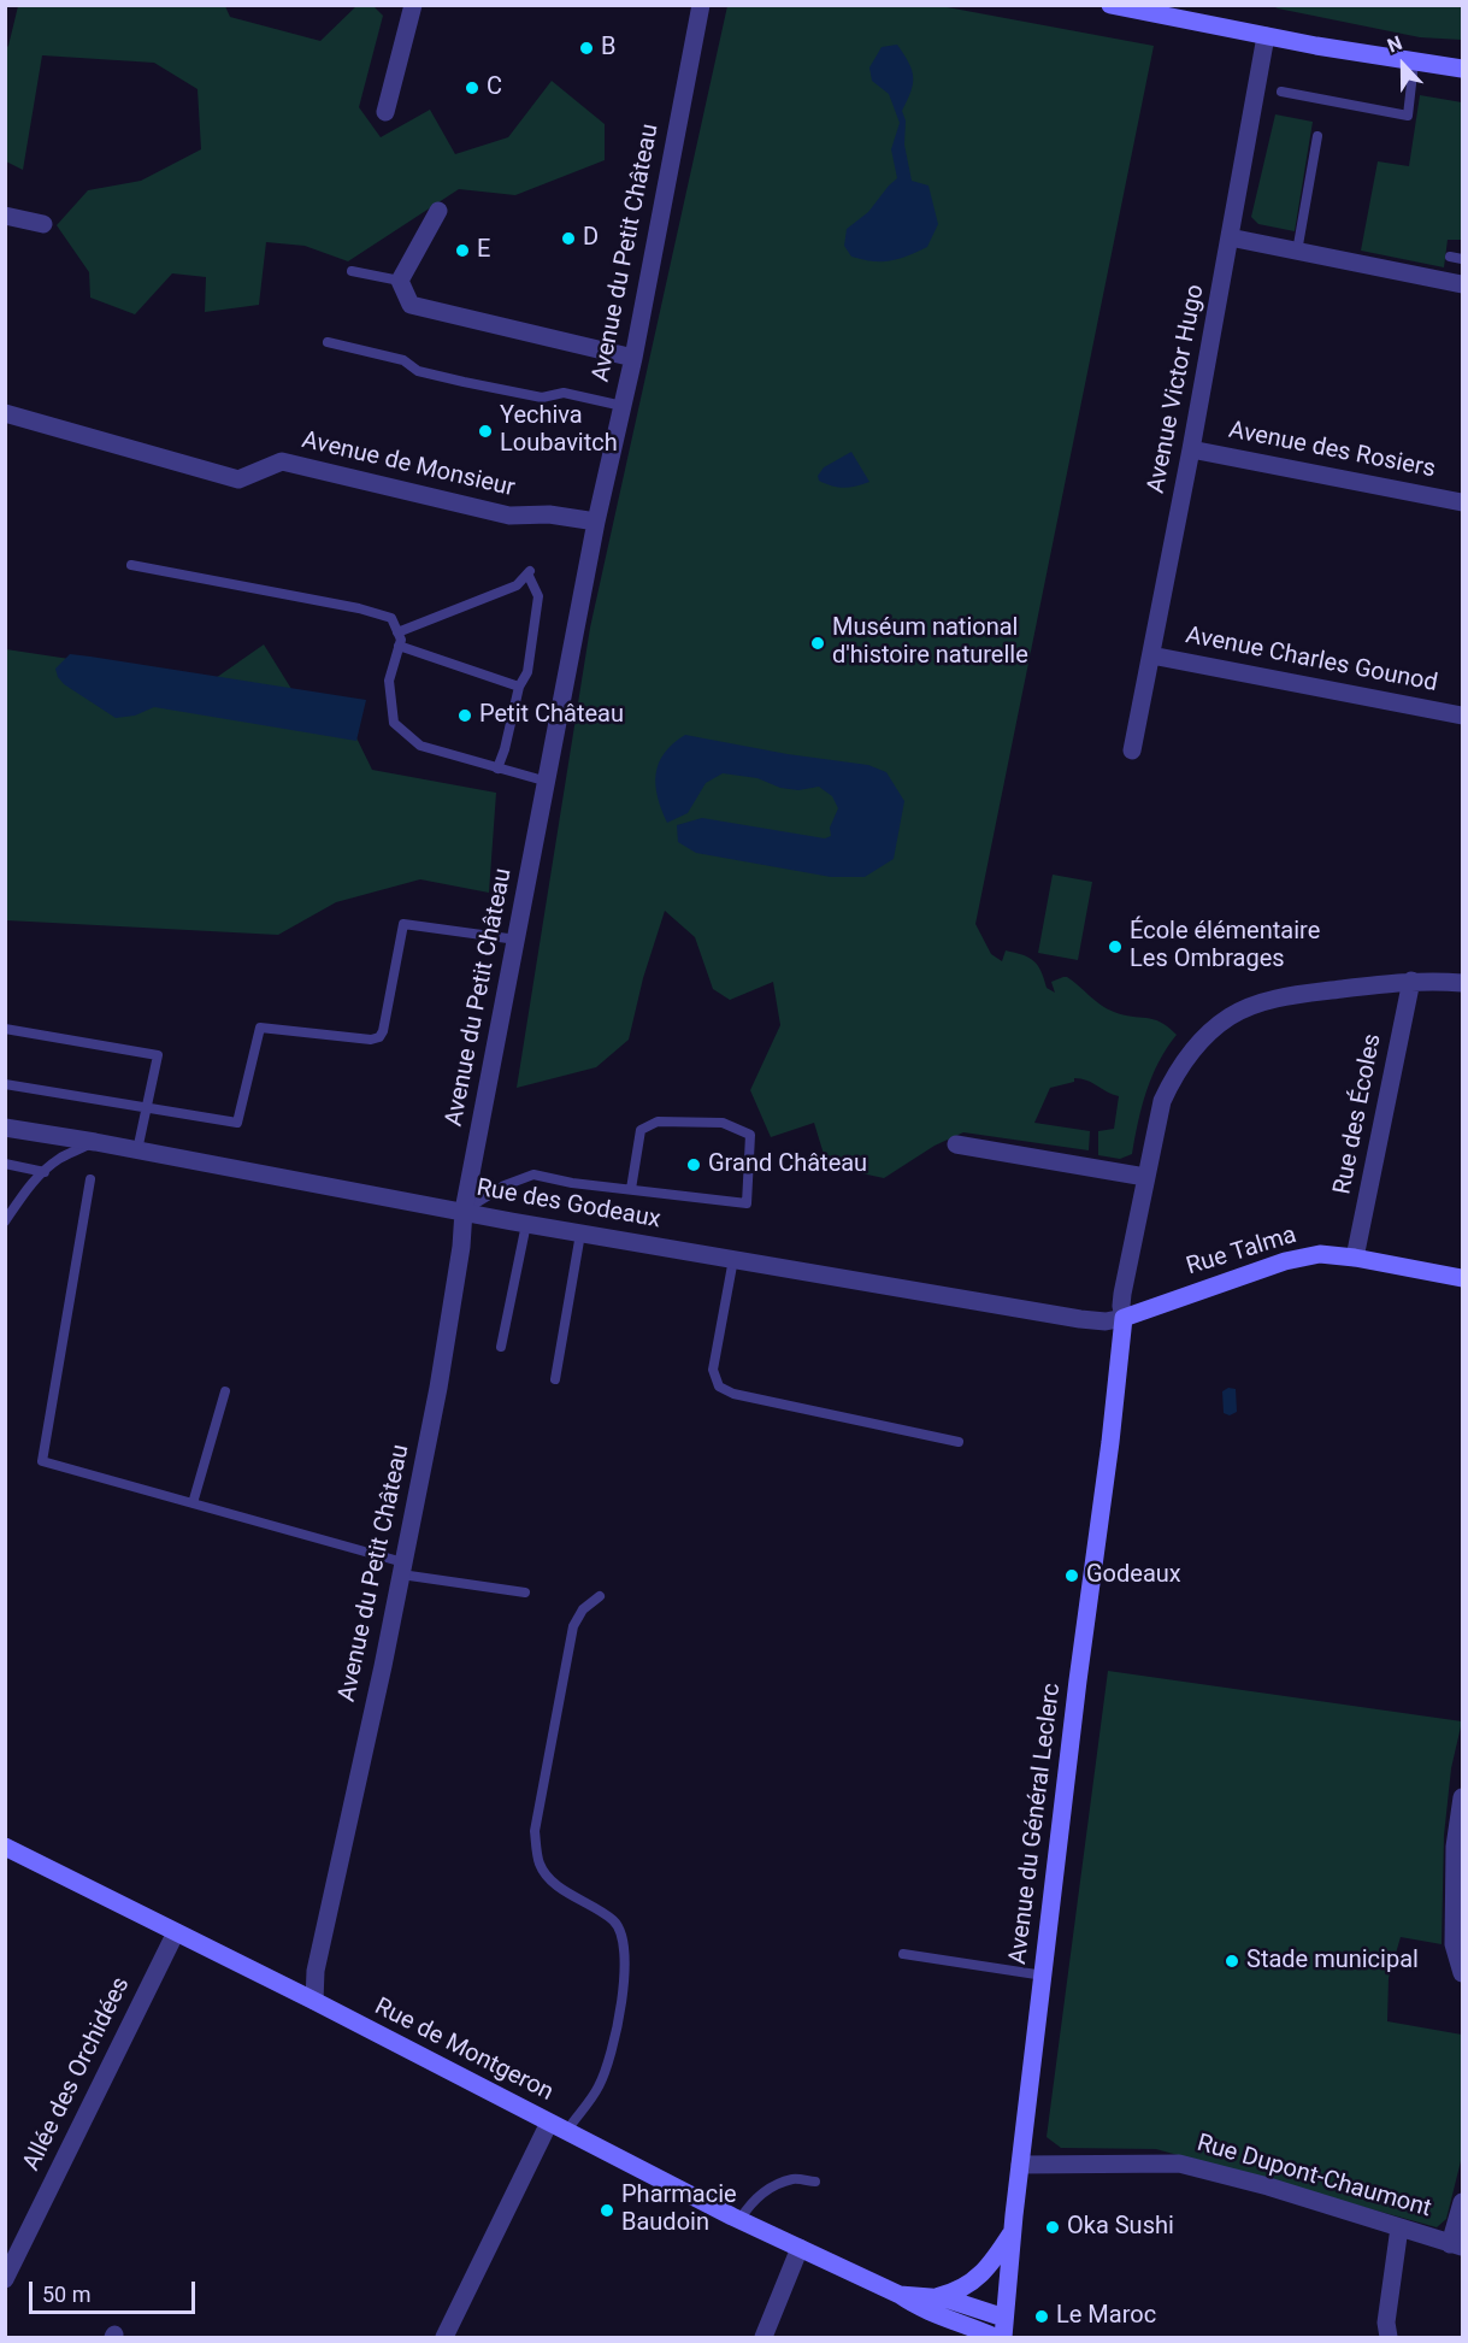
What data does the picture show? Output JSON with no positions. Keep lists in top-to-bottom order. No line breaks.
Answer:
{"streets":{"main road":["Rue Talma","Avenue du Général Leclerc","Rue de Montgeron"],"street":["Avenue du Petit Château","Avenue Victor Hugo","Avenue des Rosiers","Avenue de Monsieur","Avenue Charles Gounod","Rue des Écoles","Rue des Godeaux","Allée des Orchidées","Rue Dupont-Chaumont"]},"crossings":[["Avenue du Petit Château","Avenue de Monsieur"],["Avenue du Petit Château","Rue des Godeaux"],["Avenue du Petit Château","Rue de Montgeron"],["Avenue Victor Hugo","Avenue des Rosiers"],["Avenue Victor Hugo","Avenue Charles Gounod"],["Rue des Écoles","Rue Talma"],["Rue des Godeaux","Rue Talma"],["Rue des Godeaux","Avenue du Général Leclerc"],["Rue Talma","Avenue du Général Leclerc"],["Avenue du Général Leclerc","Rue de Montgeron"],["Avenue du Général Leclerc","Rue Dupont-Chaumont"],["Rue de Montgeron","Allée des Orchidées"]],"places":["B","C","D","E","Yechiva Loubavitch","Muséum national d'histoire naturelle","Petit Château","École élémentaire Les Ombrages","Grand Château","Godeaux","Stade municipal","Pharmacie Baudoin","Oka Sushi","Le Maroc"],"scale_bar":"50 m","north":"top"}
